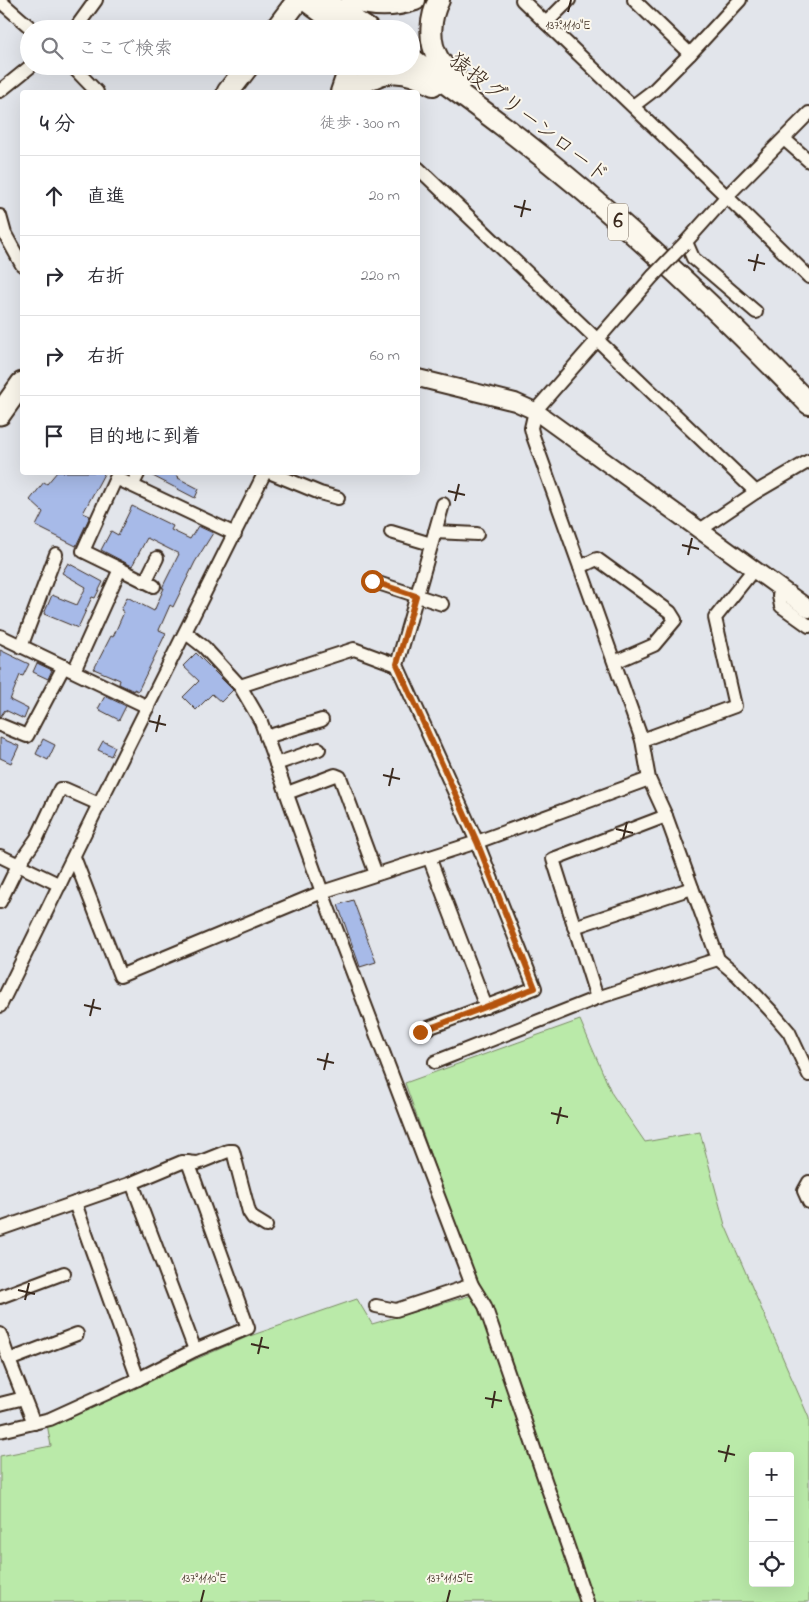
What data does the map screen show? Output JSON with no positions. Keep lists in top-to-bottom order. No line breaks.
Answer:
{"streets":{"main road":["猿投グリーンロード","6"]},"page":{"search":"ここで検索","heading":["4 分","徒歩 · 300 m"],"list":[["直進","20 m"],["右折","220 m"],["右折","60 m"],"目的地に到着"],"map_buttons":["+","−"]},"coordinates":["137°11'10\"E","137°11'15\"E"]}
